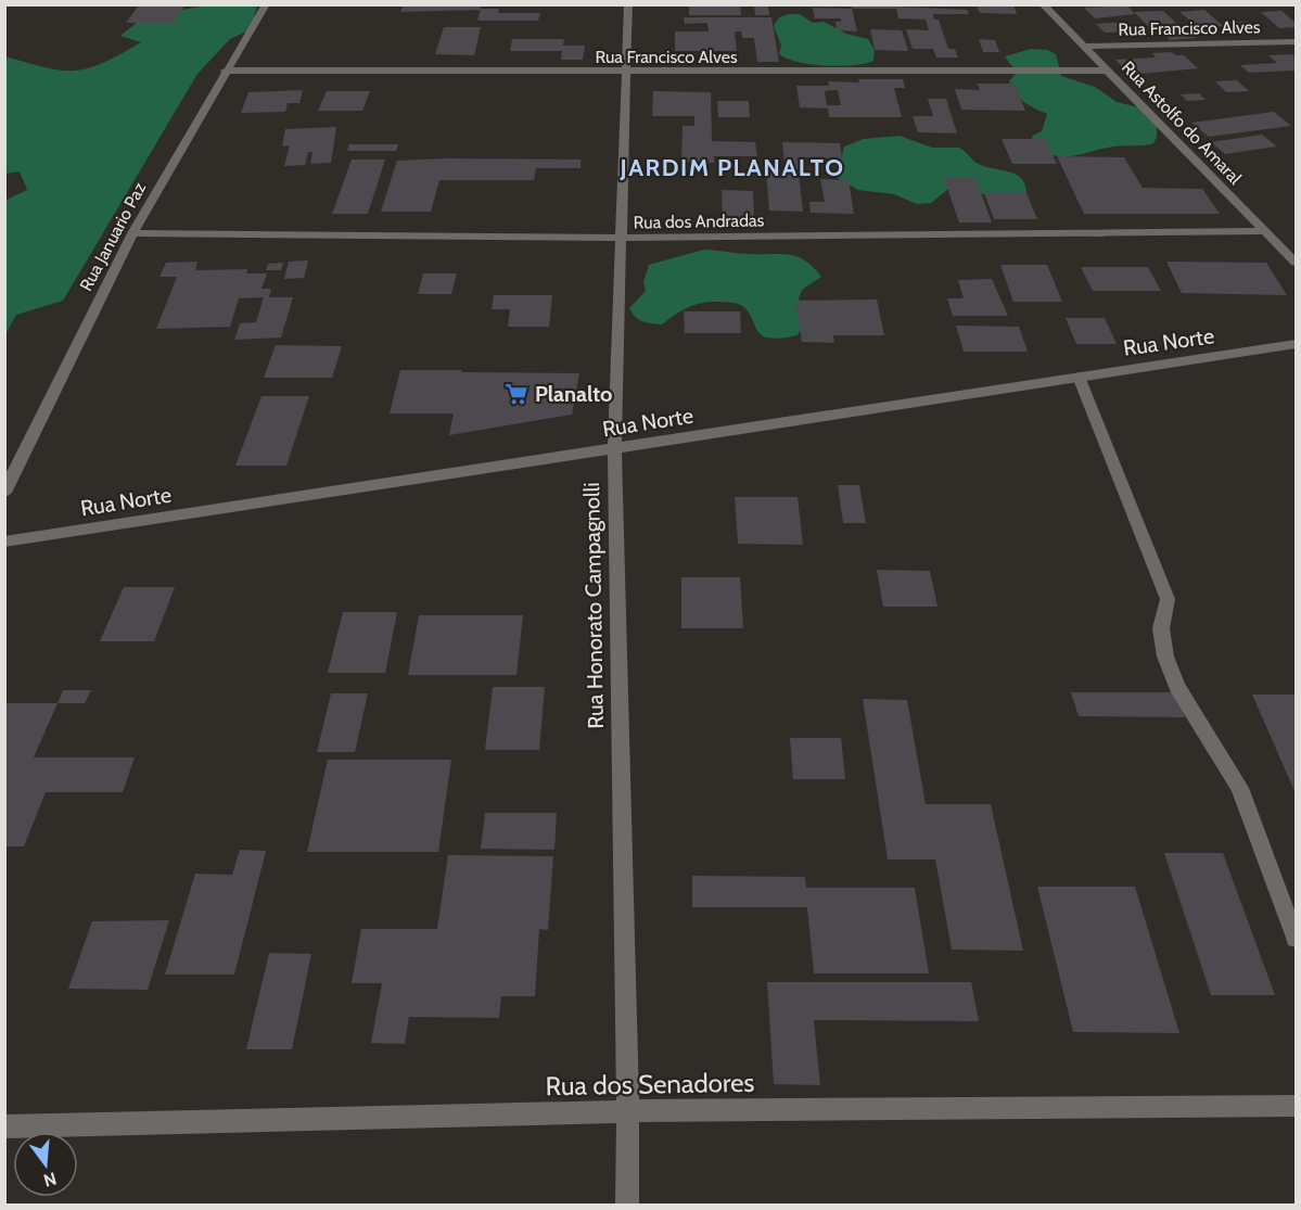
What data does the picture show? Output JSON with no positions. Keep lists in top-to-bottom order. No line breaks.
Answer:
{"streets":{"street":["Rua Francisco Alves","Rua Astolfo do Amaral","Rua dos Andradas","Rua Januario Paz","Rua Norte","Rua Honorato Campagnolli","Rua dos Senadores"]},"crossings":[["Rua Francisco Alves","Rua Astolfo do Amaral"],["Rua Francisco Alves","Rua Januario Paz"],["Rua Francisco Alves","Rua Honorato Campagnolli"],["Rua Astolfo do Amaral","Rua dos Andradas"],["Rua dos Andradas","Rua Januario Paz"],["Rua dos Andradas","Rua Honorato Campagnolli"],["Rua Norte","Rua Honorato Campagnolli"],["Rua Honorato Campagnolli","Rua dos Senadores"]],"districts":["JARDIM PLANALTO"],"places":{"supermarket":["Planalto"]},"north":"bottom"}
